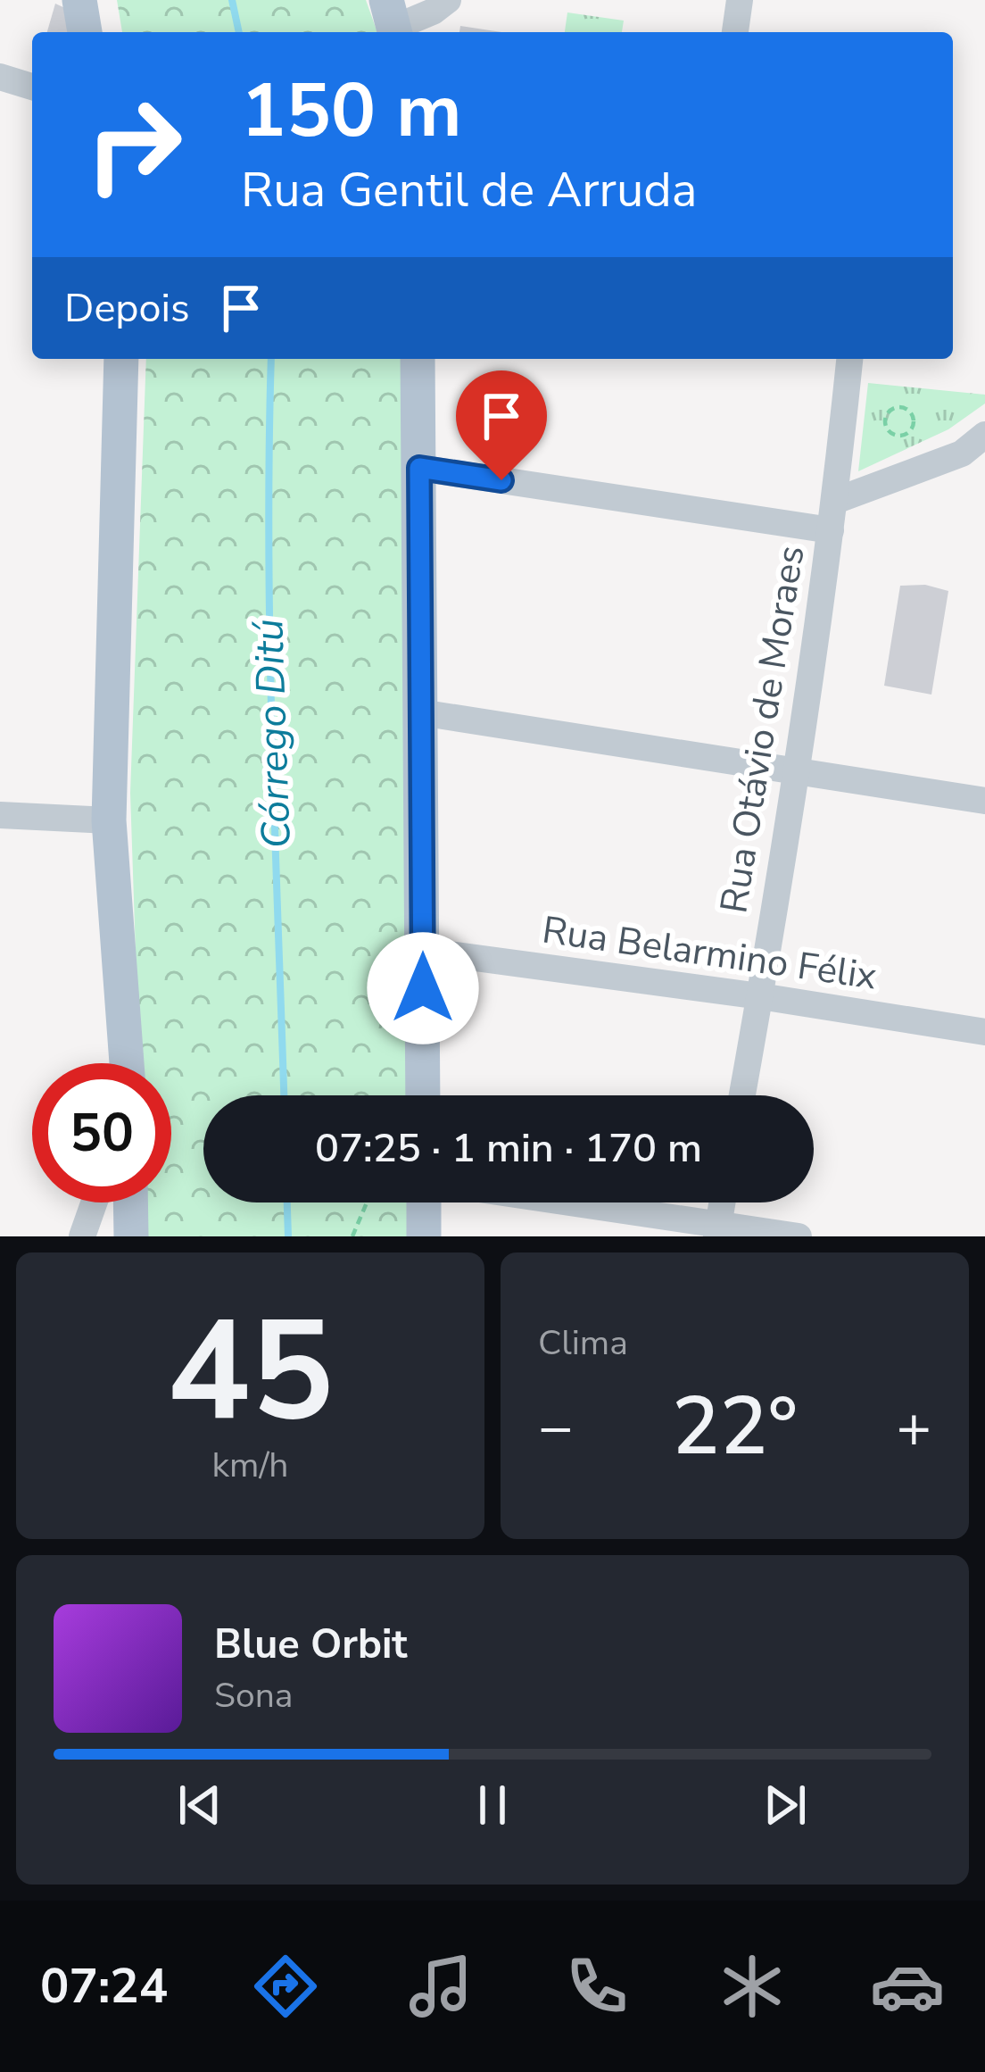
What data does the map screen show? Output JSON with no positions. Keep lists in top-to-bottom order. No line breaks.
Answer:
{"streets":{"street":["Rua Otávio de Moraes","Rua Belarmino Félix"]},"crossings":[["Rua Otávio de Moraes","Rua Belarmino Félix"]],"water":["Córrego Ditú"],"page":{"turn":["150 m","Rua Gentil de Arruda"],"then":"Depois","limit":"50","trip":"07:25 · 1 min · 170 m","tile":[["45","km/h"],"Clima"],"heat":["−","22°","+"],"song":["Blue Orbit","Sona"],"tabs":"07:24"}}
